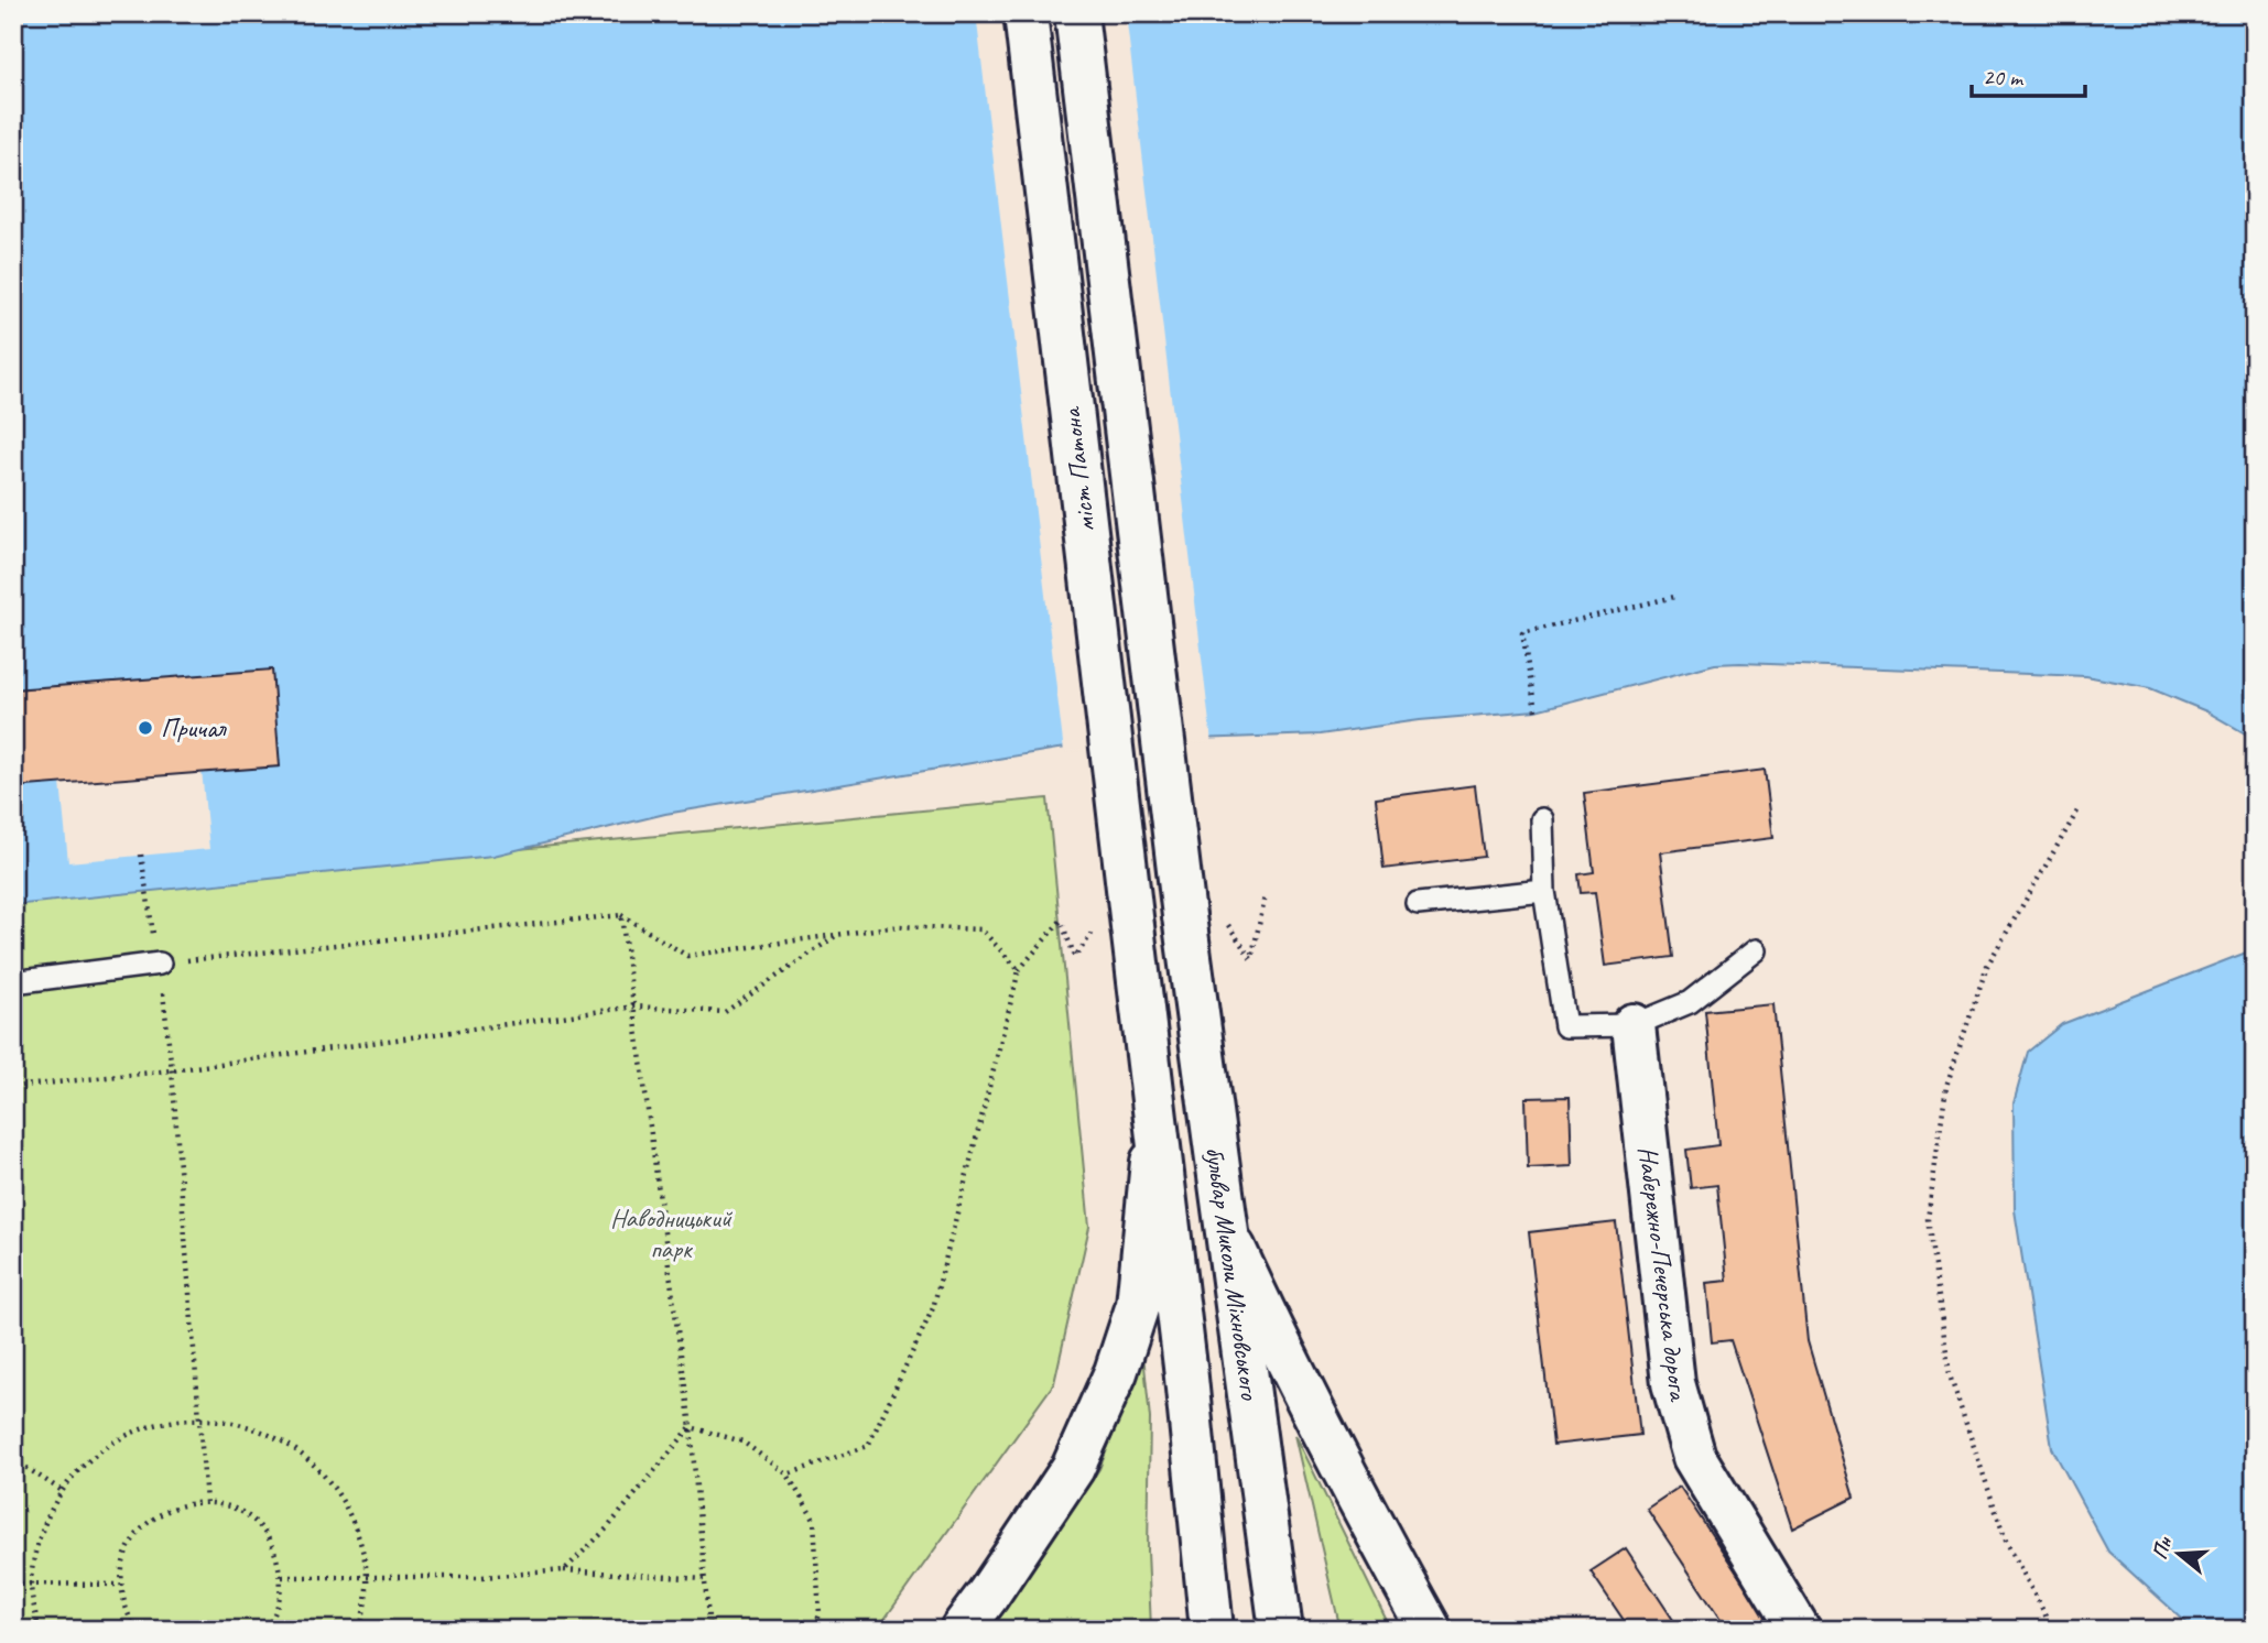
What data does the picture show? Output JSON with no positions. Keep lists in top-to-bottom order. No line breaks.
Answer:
{"streets":{"main road":["міст Патона","бульвар Миколи Міхновського","Набережно-Печерська дорога"]},"crossings":[["міст Патона","бульвар Миколи Міхновського"]],"parks":["Наводницький парк"],"places":["Причал"],"scale_bar":"20 m","north":"left"}
